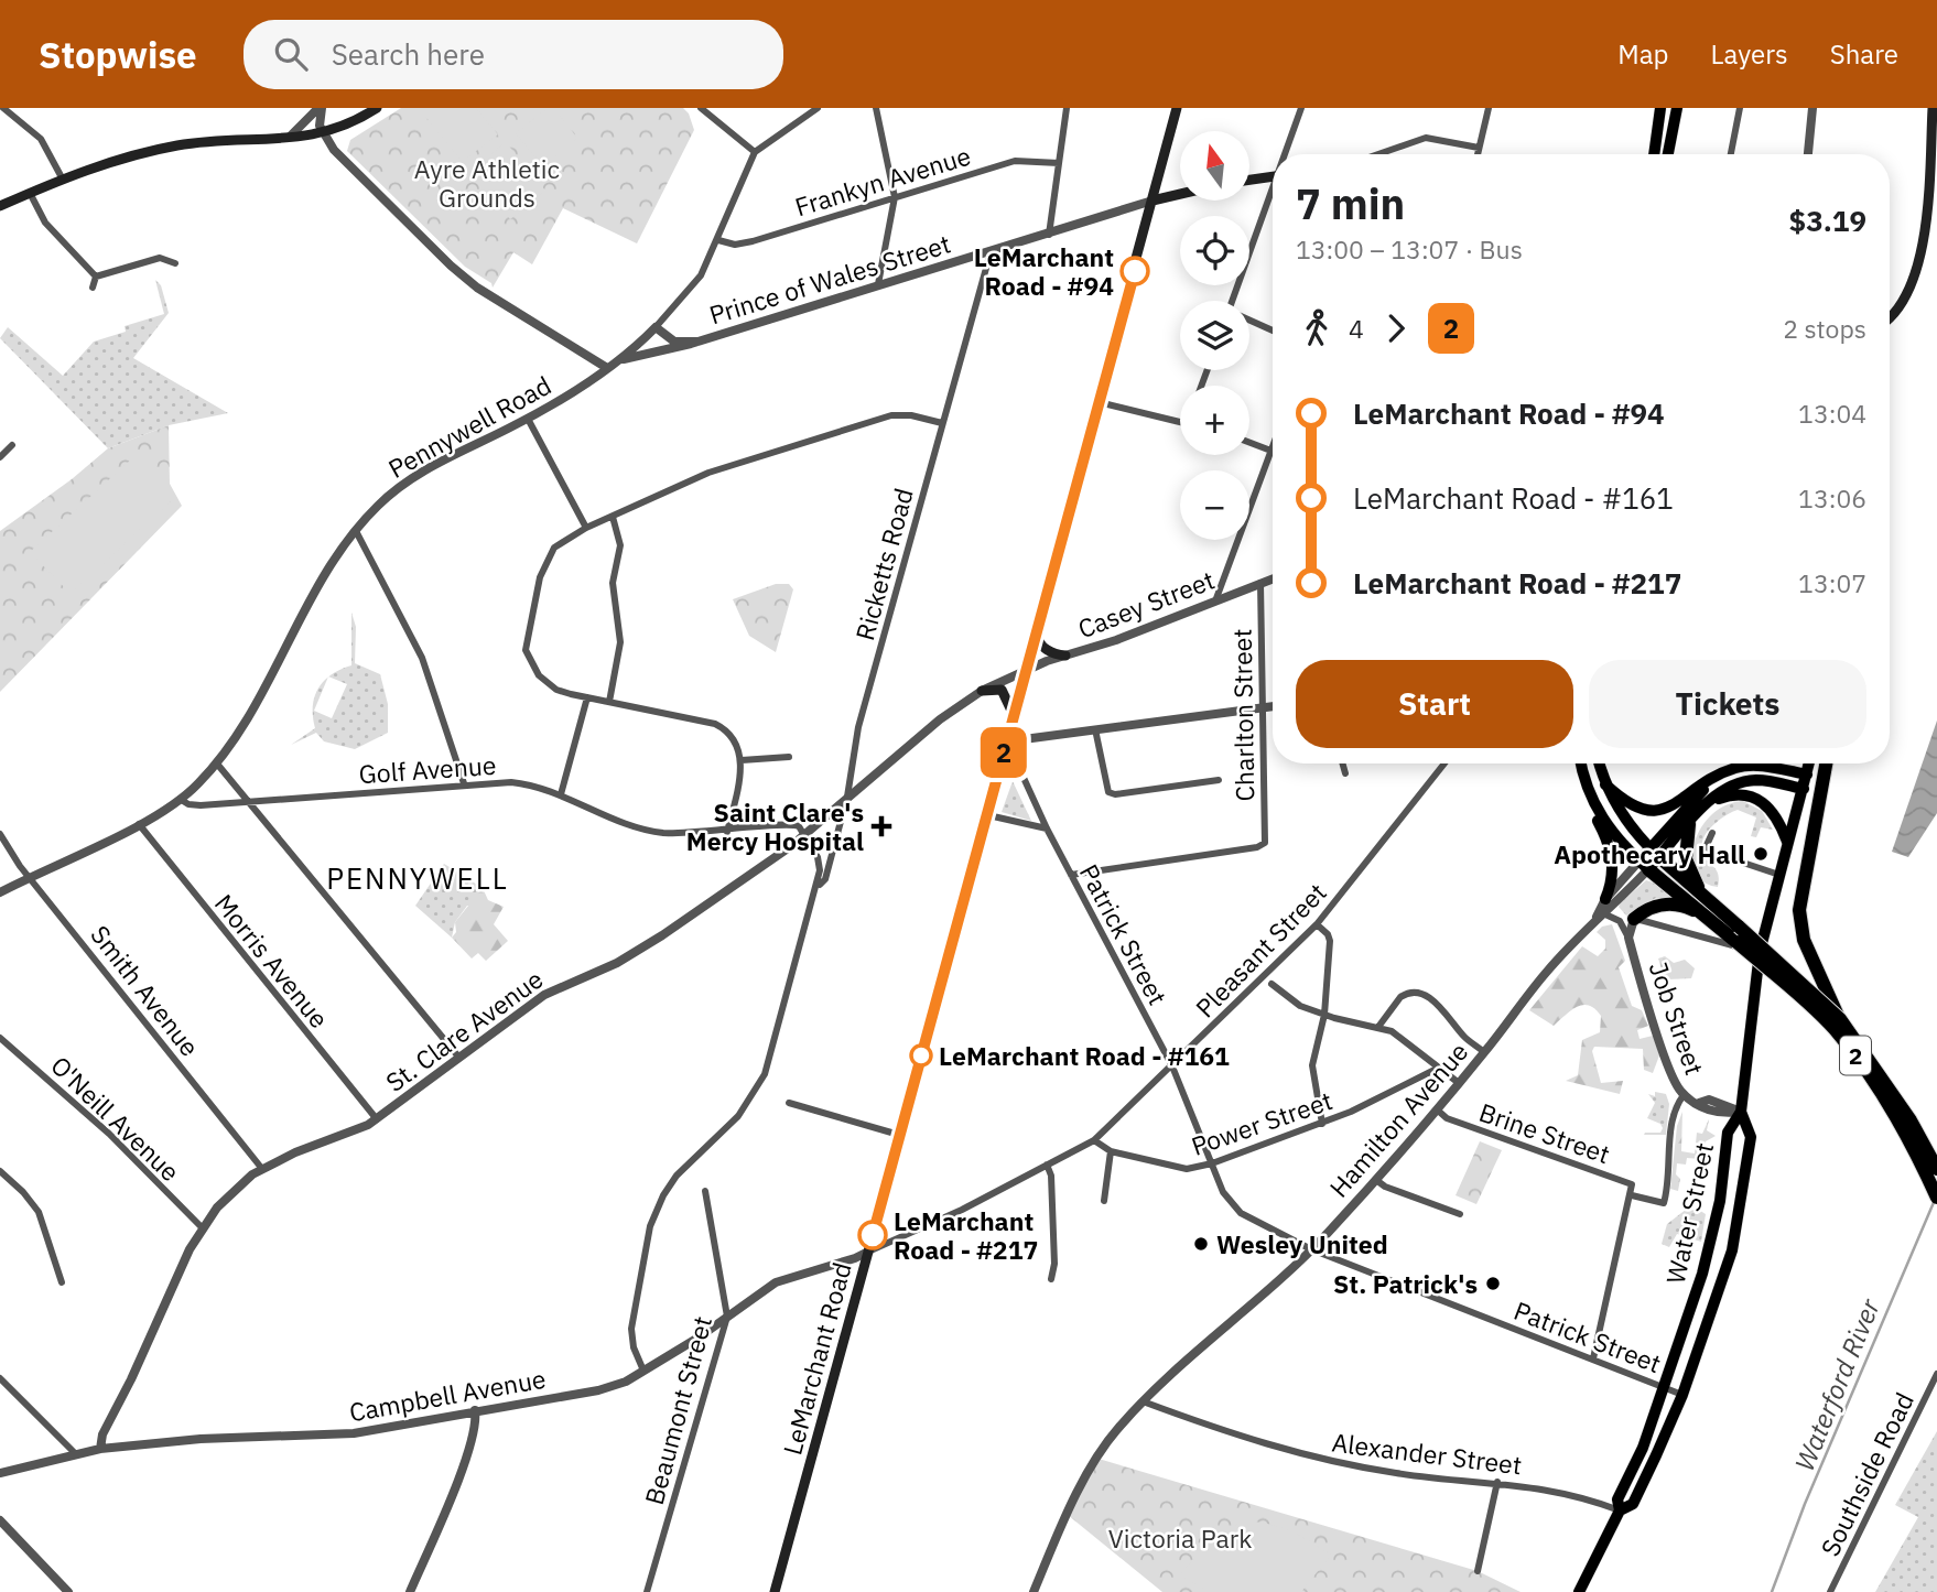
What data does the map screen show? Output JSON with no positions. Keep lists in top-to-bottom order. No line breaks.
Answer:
{"streets":{"highway":["2"],"main road":["Water Street","LeMarchant Road"],"street":["Frankyn Avenue","Prince of Wales Street","Pennywell Road","Ricketts Road","Casey Street","Charlton Street","Golf Avenue","Patrick Street","Pleasant Street","Morris Avenue","Smith Avenue","Job Street","St. Clare Avenue","O'Neill Avenue","Hamilton Avenue","Power Street","Brine Street","Campbell Avenue","Beaumont Street","Alexander Street","Southside Road"]},"crossings":[["Frankyn Avenue","Pennywell Road"],["Prince of Wales Street","Pennywell Road"],["Prince of Wales Street","Ricketts Road"],["Prince of Wales Street","LeMarchant Road"],["Pennywell Road","Golf Avenue"],["Pennywell Road","Morris Avenue"],["Pennywell Road","Smith Avenue"],["Ricketts Road","Golf Avenue"],["Ricketts Road","St. Clare Avenue"],["Ricketts Road","Campbell Avenue"],["Casey Street","Charlton Street"],["Casey Street","St. Clare Avenue"],["Casey Street","LeMarchant Road"],["Charlton Street","Patrick Street"],["Golf Avenue","St. Clare Avenue"],["Patrick Street","Pleasant Street"],["Patrick Street","Hamilton Avenue"],["Patrick Street","Power Street"],["Patrick Street","Water Street"],["Patrick Street","LeMarchant Road"],["Pleasant Street","Power Street"],["Pleasant Street","LeMarchant Road"],["Pleasant Street","Campbell Avenue"],["Morris Avenue","St. Clare Avenue"],["Smith Avenue","St. Clare Avenue"],["Job Street","Hamilton Avenue"],["Job Street","Water Street"],["St. Clare Avenue","O'Neill Avenue"],["St. Clare Avenue","LeMarchant Road"],["St. Clare Avenue","Campbell Avenue"],["2","Hamilton Avenue"],["Hamilton Avenue","Brine Street"],["Hamilton Avenue","Alexander Street"],["Water Street","Alexander Street"],["LeMarchant Road","Campbell Avenue"],["Campbell Avenue","Beaumont Street"]],"districts":["PENNYWELL"],"water":["Waterford River"],"parks":["Ayre Athletic Grounds","Victoria Park"],"places":{"other":["LeMarchant Road - #94","Apothecary Hall","LeMarchant Road - #161","LeMarchant Road - #217","Wesley United","St. Patrick's"],"health":["Saint Clare's Mercy Hospital"]},"lines":["bus line 2"],"north":"top","page":{"header":"Stopwise","search":"Search here","nav":["Map","Layers","Share"],"on_map":"2","map_buttons":["+","−"],"heading":["7 min","13:00 – 13:07 · Bus","$3.19"],"legs":["4","2","2 stops"],"list":[{"name":"LeMarchant Road - #94","value":"13:04"},{"name":"LeMarchant Road - #161","value":"13:06"},{"name":"LeMarchant Road - #217","value":"13:07"}],"buttons":["Start","Tickets"]}}
